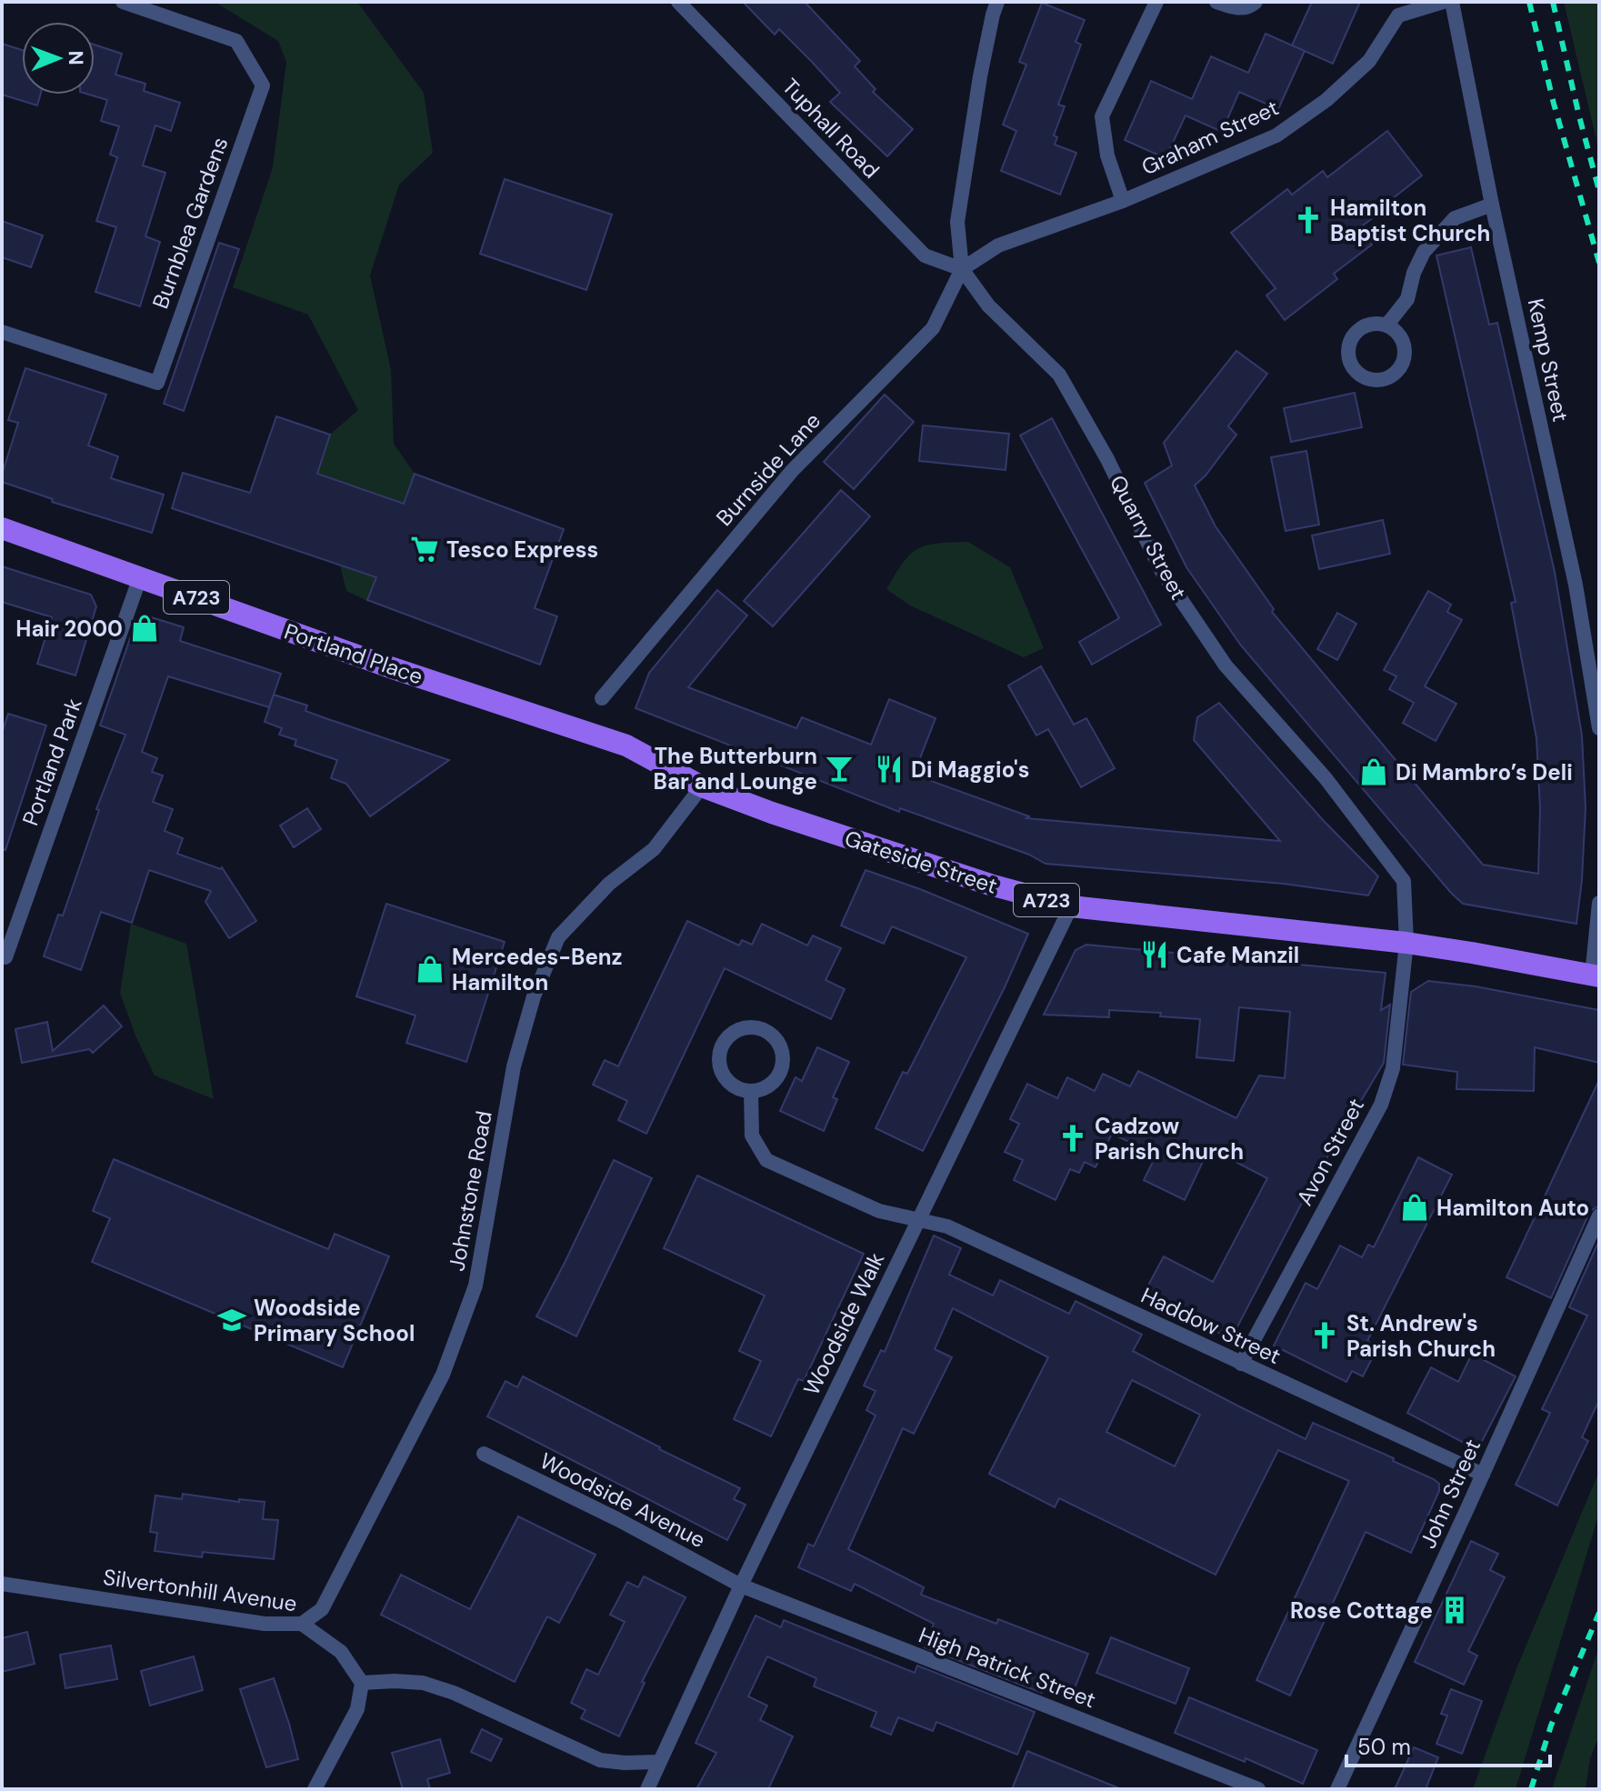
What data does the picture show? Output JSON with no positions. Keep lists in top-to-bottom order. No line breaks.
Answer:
{"streets":{"main road":["A723","Portland Place","Gateside Street"],"street":["Tuphall Road","Graham Street","Burnblea Gardens","Kemp Street","Burnside Lane","Quarry Street","Portland Park","Avon Street","Johnstone Road","Woodside Walk","Haddow Street","John Street","Woodside Avenue","Silvertonhill Avenue","High Patrick Street"]},"crossings":[["Tuphall Road","Graham Street"],["Tuphall Road","Burnside Lane"],["Tuphall Road","Quarry Street"],["Graham Street","Burnside Lane"],["Graham Street","Quarry Street"],["Burnside Lane","Quarry Street"],["Quarry Street","A723"],["Quarry Street","Gateside Street"],["Quarry Street","Avon Street"],["A723","Gateside Street"],["A723","Avon Street"],["Portland Place","Portland Park"],["Portland Place","Gateside Street"],["Portland Place","Johnstone Road"],["Gateside Street","Avon Street"],["Gateside Street","Johnstone Road"],["Gateside Street","Woodside Walk"],["Avon Street","Haddow Street"],["Johnstone Road","Silvertonhill Avenue"],["Woodside Walk","Haddow Street"],["Woodside Walk","Woodside Avenue"],["Woodside Walk","High Patrick Street"],["Haddow Street","John Street"],["Woodside Avenue","High Patrick Street"]],"places":{"church":["Hamilton Baptist Church","Cadzow Parish Church","St. Andrew's Parish Church"],"supermarket":["Tesco Express"],"shop":["Hair 2000","Di Mambro’s Deli","Mercedes-Benz Hamilton","Hamilton Auto"],"bar":["The Butterburn Bar and Lounge"],"restaurant":["Di Maggio's","Cafe Manzil"],"school or university":["Woodside Primary School"],"building":["Rose Cottage"]},"scale_bar":"50 m","north":"right"}
